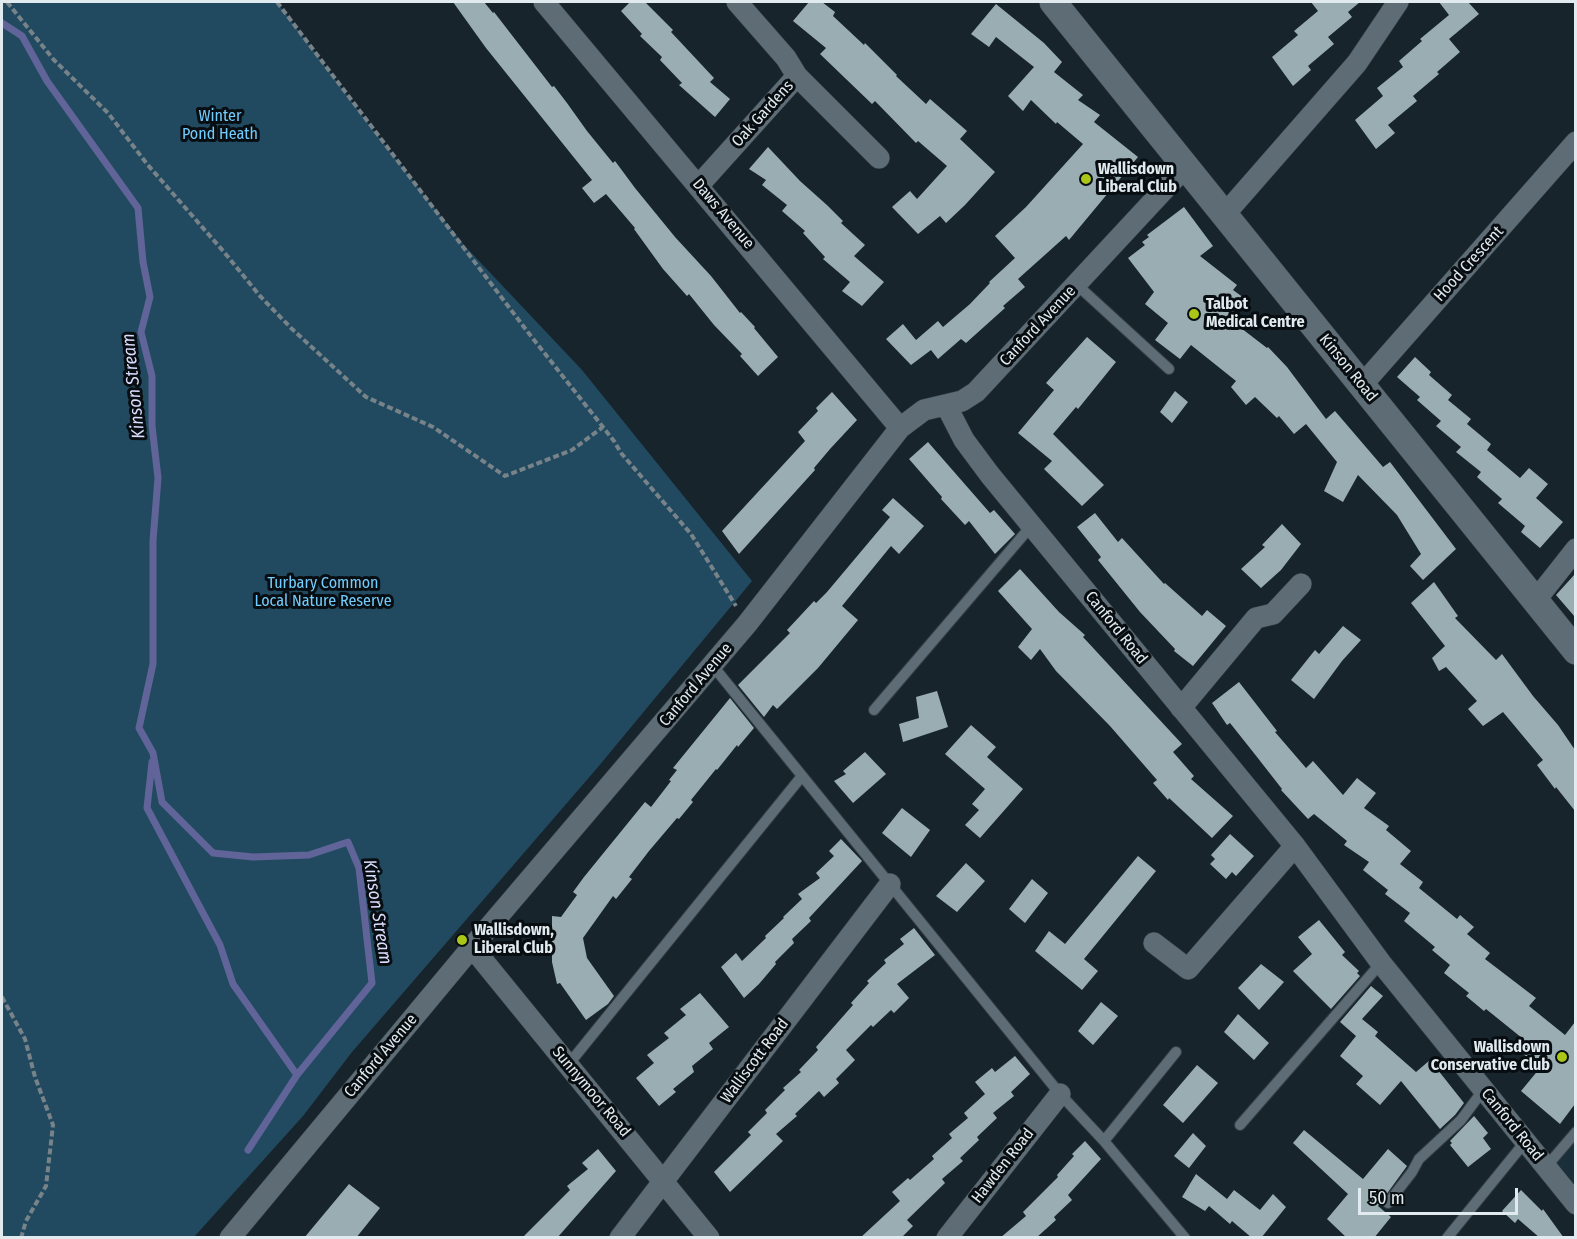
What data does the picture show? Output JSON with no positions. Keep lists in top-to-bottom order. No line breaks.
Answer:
{"streets":{"street":["Oak Gardens","Daws Avenue","Hood Crescent","Canford Avenue","Kinson Road","Canford Road","Walliscott Road","Sunnymoor Road","Hawden Road"]},"crossings":[["Oak Gardens","Daws Avenue"],["Daws Avenue","Canford Avenue"],["Hood Crescent","Kinson Road"],["Canford Avenue","Kinson Road"],["Canford Avenue","Canford Road"],["Canford Avenue","Sunnymoor Road"],["Walliscott Road","Sunnymoor Road"]],"water":["Kinson Stream"],"parks":["Winter Pond Heath","Turbary Common Local Nature Reserve"],"places":["Wallisdown Liberal Club","Talbot Medical Centre","Wallisdown, Liberal Club","Wallisdown Conservative Club"],"scale_bar":"50 m"}
